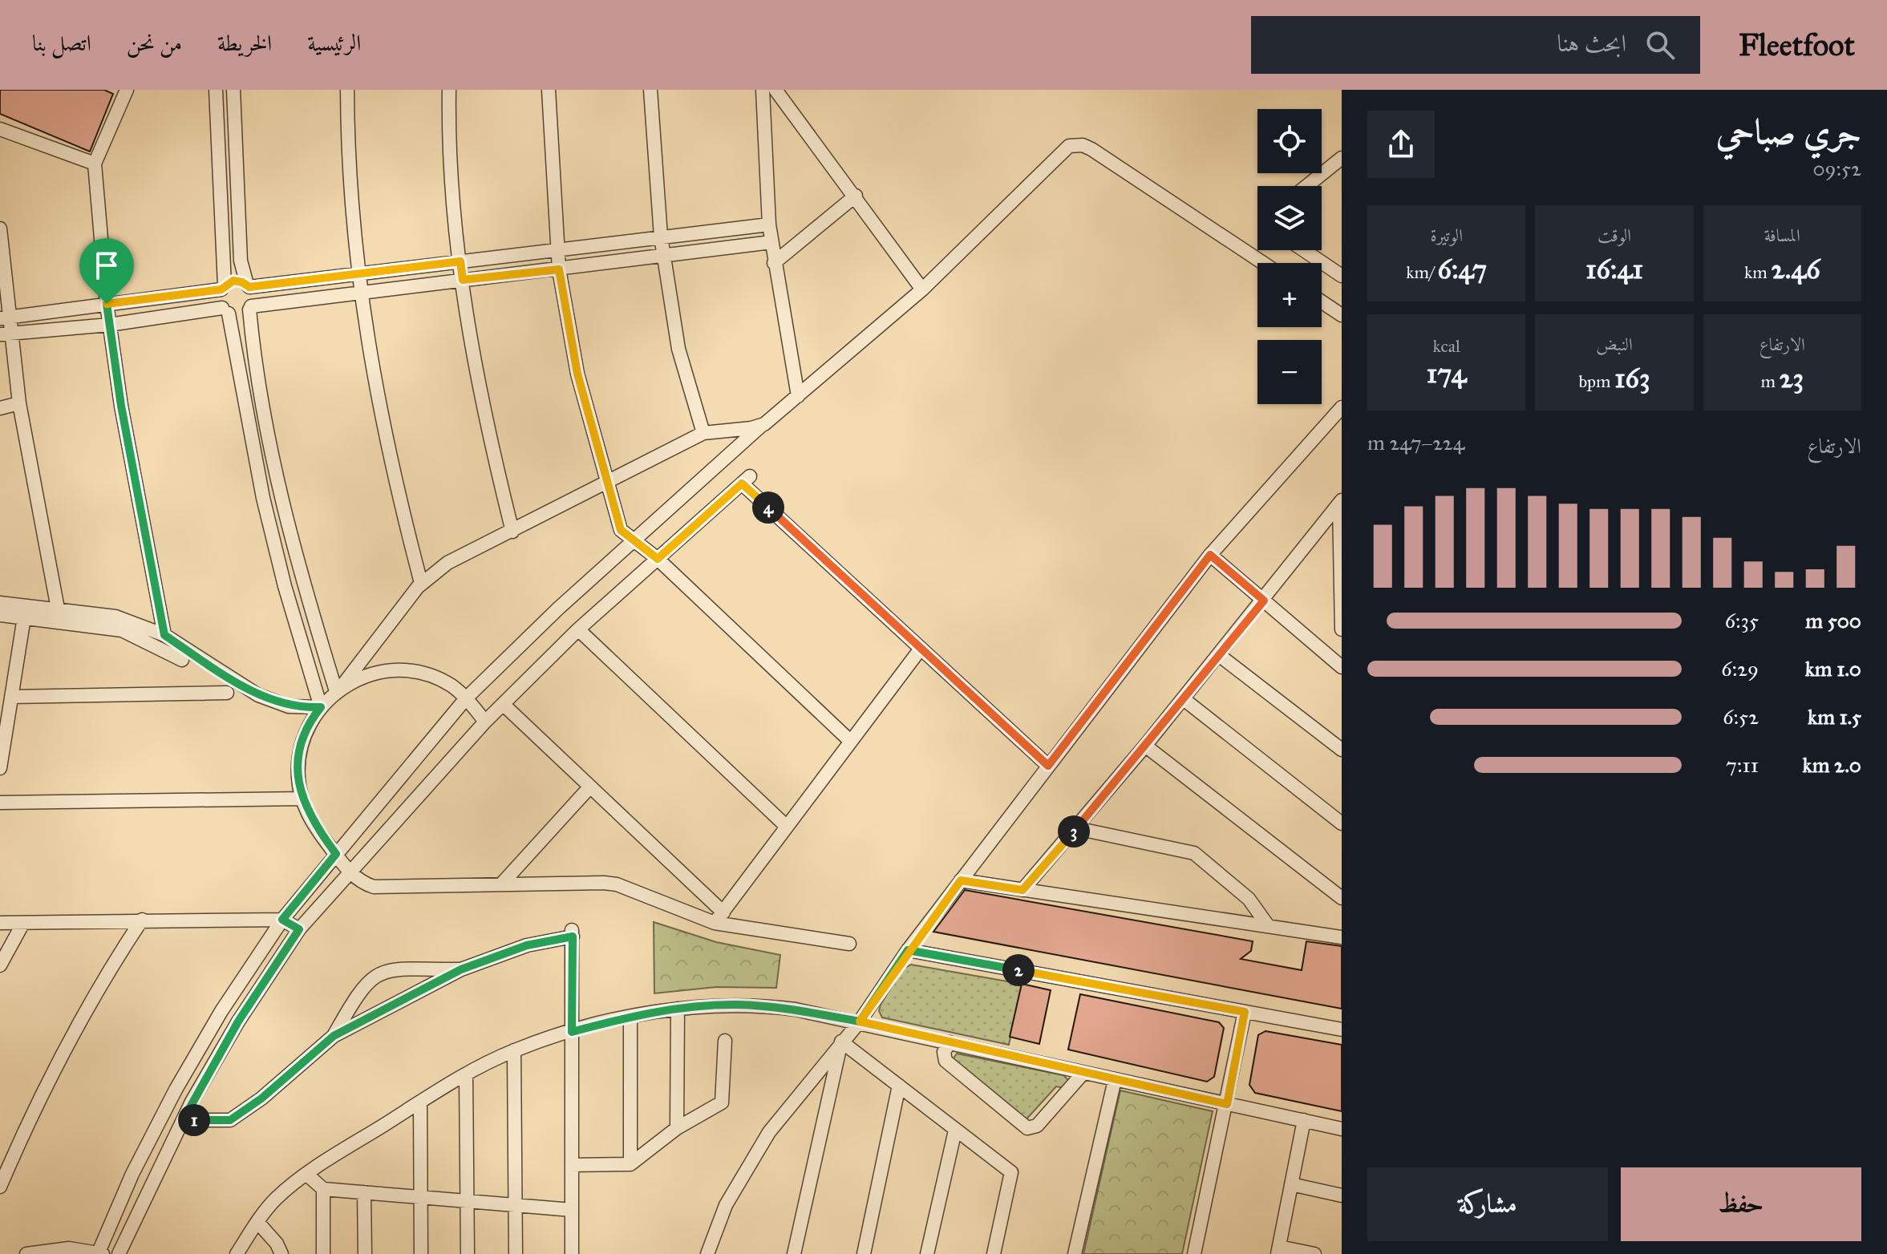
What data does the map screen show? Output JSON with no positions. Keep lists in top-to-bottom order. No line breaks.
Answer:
{"page":{"header":"Fleetfoot","search":"ابحث هنا","nav":["الرئيسية","الخريطة","من نحن","اتصل بنا"],"heading":["جري صباحي","09:52"],"map_buttons":["+","−"],"stats":[["المسافة","2.46 km"],["الوقت","16:41"],["الوتيرة","6:47 /km"],["الارتفاع","23 m"],["النبض","163 bpm"],["kcal","174"]],"chart":["الارتفاع","224–247 m"],"pins":["4","3","2","1"],"list":[{"name":"500 m","note":"6:35"},{"name":"1.0 km","note":"6:29"},{"name":"1.5 km","note":"6:52"},{"name":"2.0 km","note":"7:11"}],"buttons":["حفظ","مشاركة"]}}
